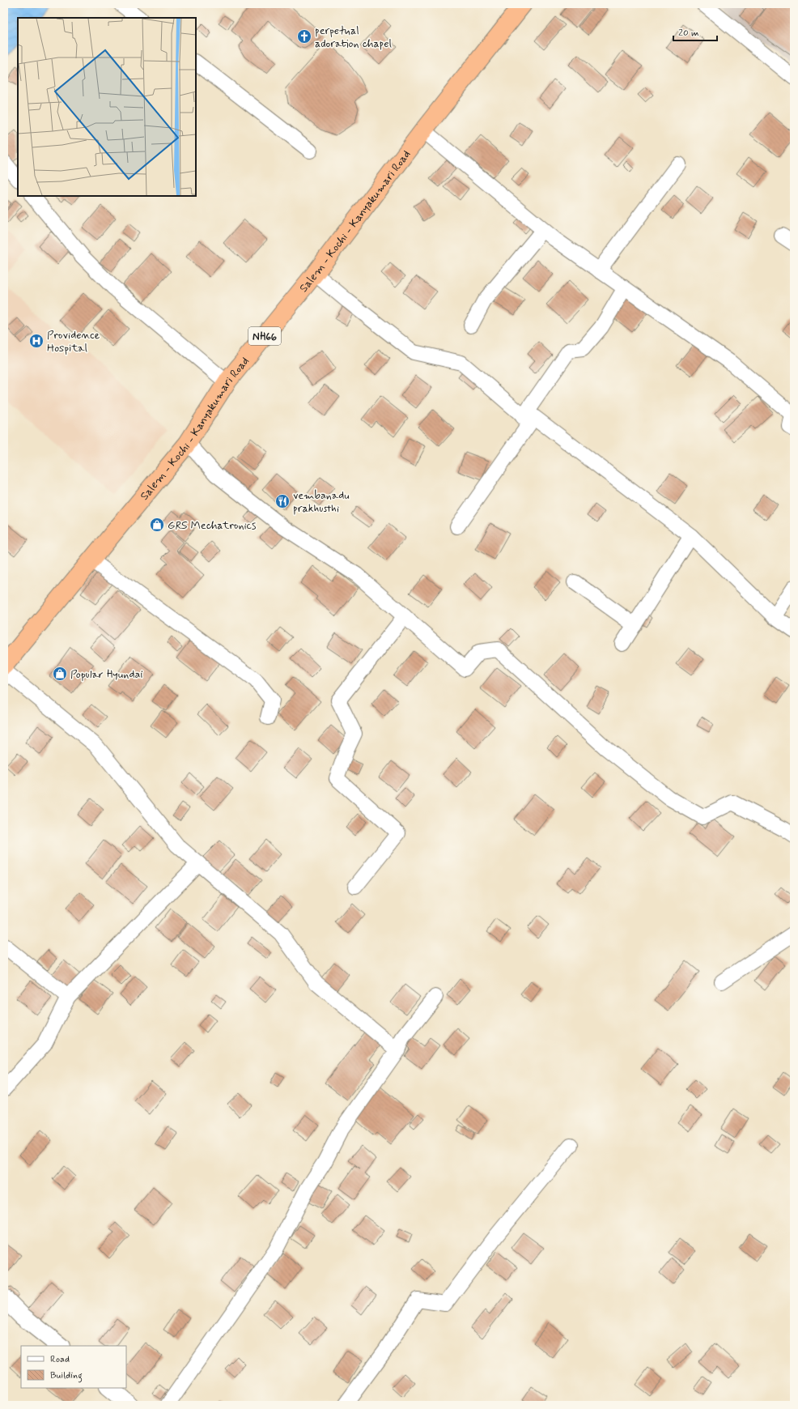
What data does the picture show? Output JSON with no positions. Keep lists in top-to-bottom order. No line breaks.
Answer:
{"streets":{"highway":["Salem - Kochi - Kanyakumari Road","NH66"]},"places":{"church":["perpetual adoration chapel"],"hospital":["Providence Hospital"],"restaurant":["vembanadu prakhusthi"],"shop":["GRS Mechatronics","Popular Hyundai"]},"legend":["Road","Building"],"scale_bar":"20 m"}
